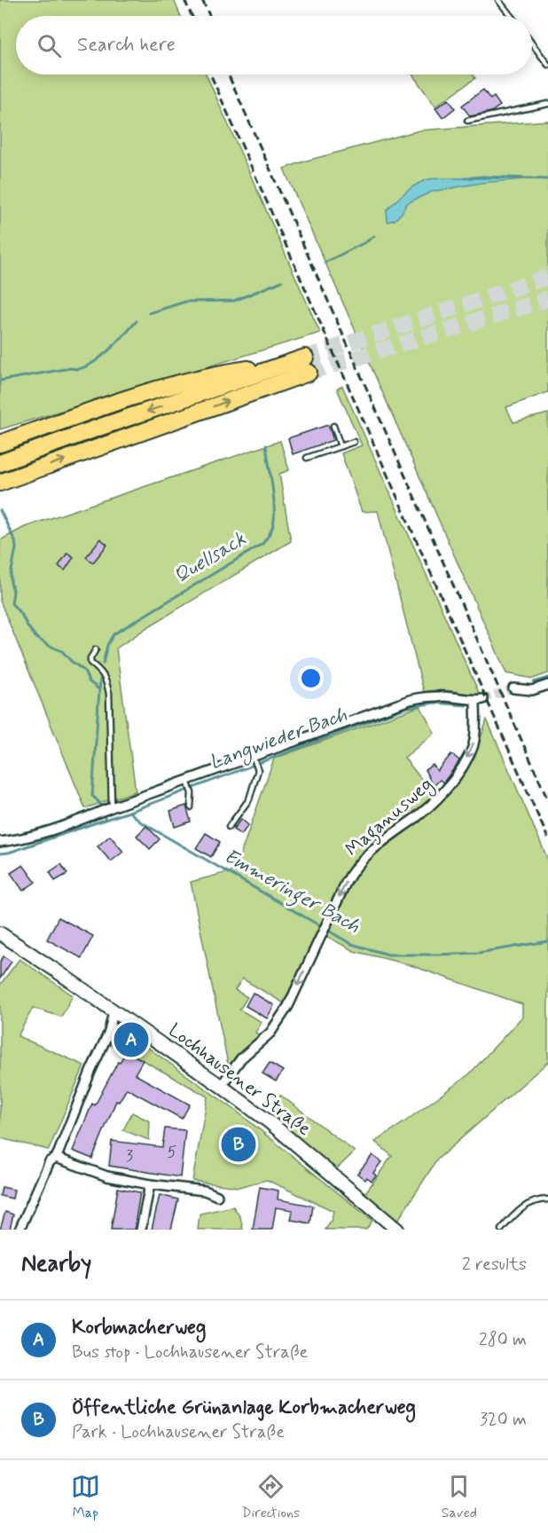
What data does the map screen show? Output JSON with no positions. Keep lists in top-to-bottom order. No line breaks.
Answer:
{"streets":{"main road":["Lochhausener Straße"],"street":["Maganusweg"]},"crossings":[["Maganusweg","Lochhausener Straße"]],"water":["Quellsack","Langwieder Bach","Emmeringer Bach"],"house_numbers":["5","3"],"page":{"search":"Search here","pins":["A","B"],"heading":["Nearby","2 results"],"list":[{"mark":"A","name":"Korbmacherweg","note":"Bus stop · Lochhausener Straße","value":"280 m"},{"mark":"B","name":"Öffentliche Grünanlage Korbmacherweg","note":"Park · Lochhausener Straße","value":"320 m"}],"nav":["Map","Directions","Saved"]}}
